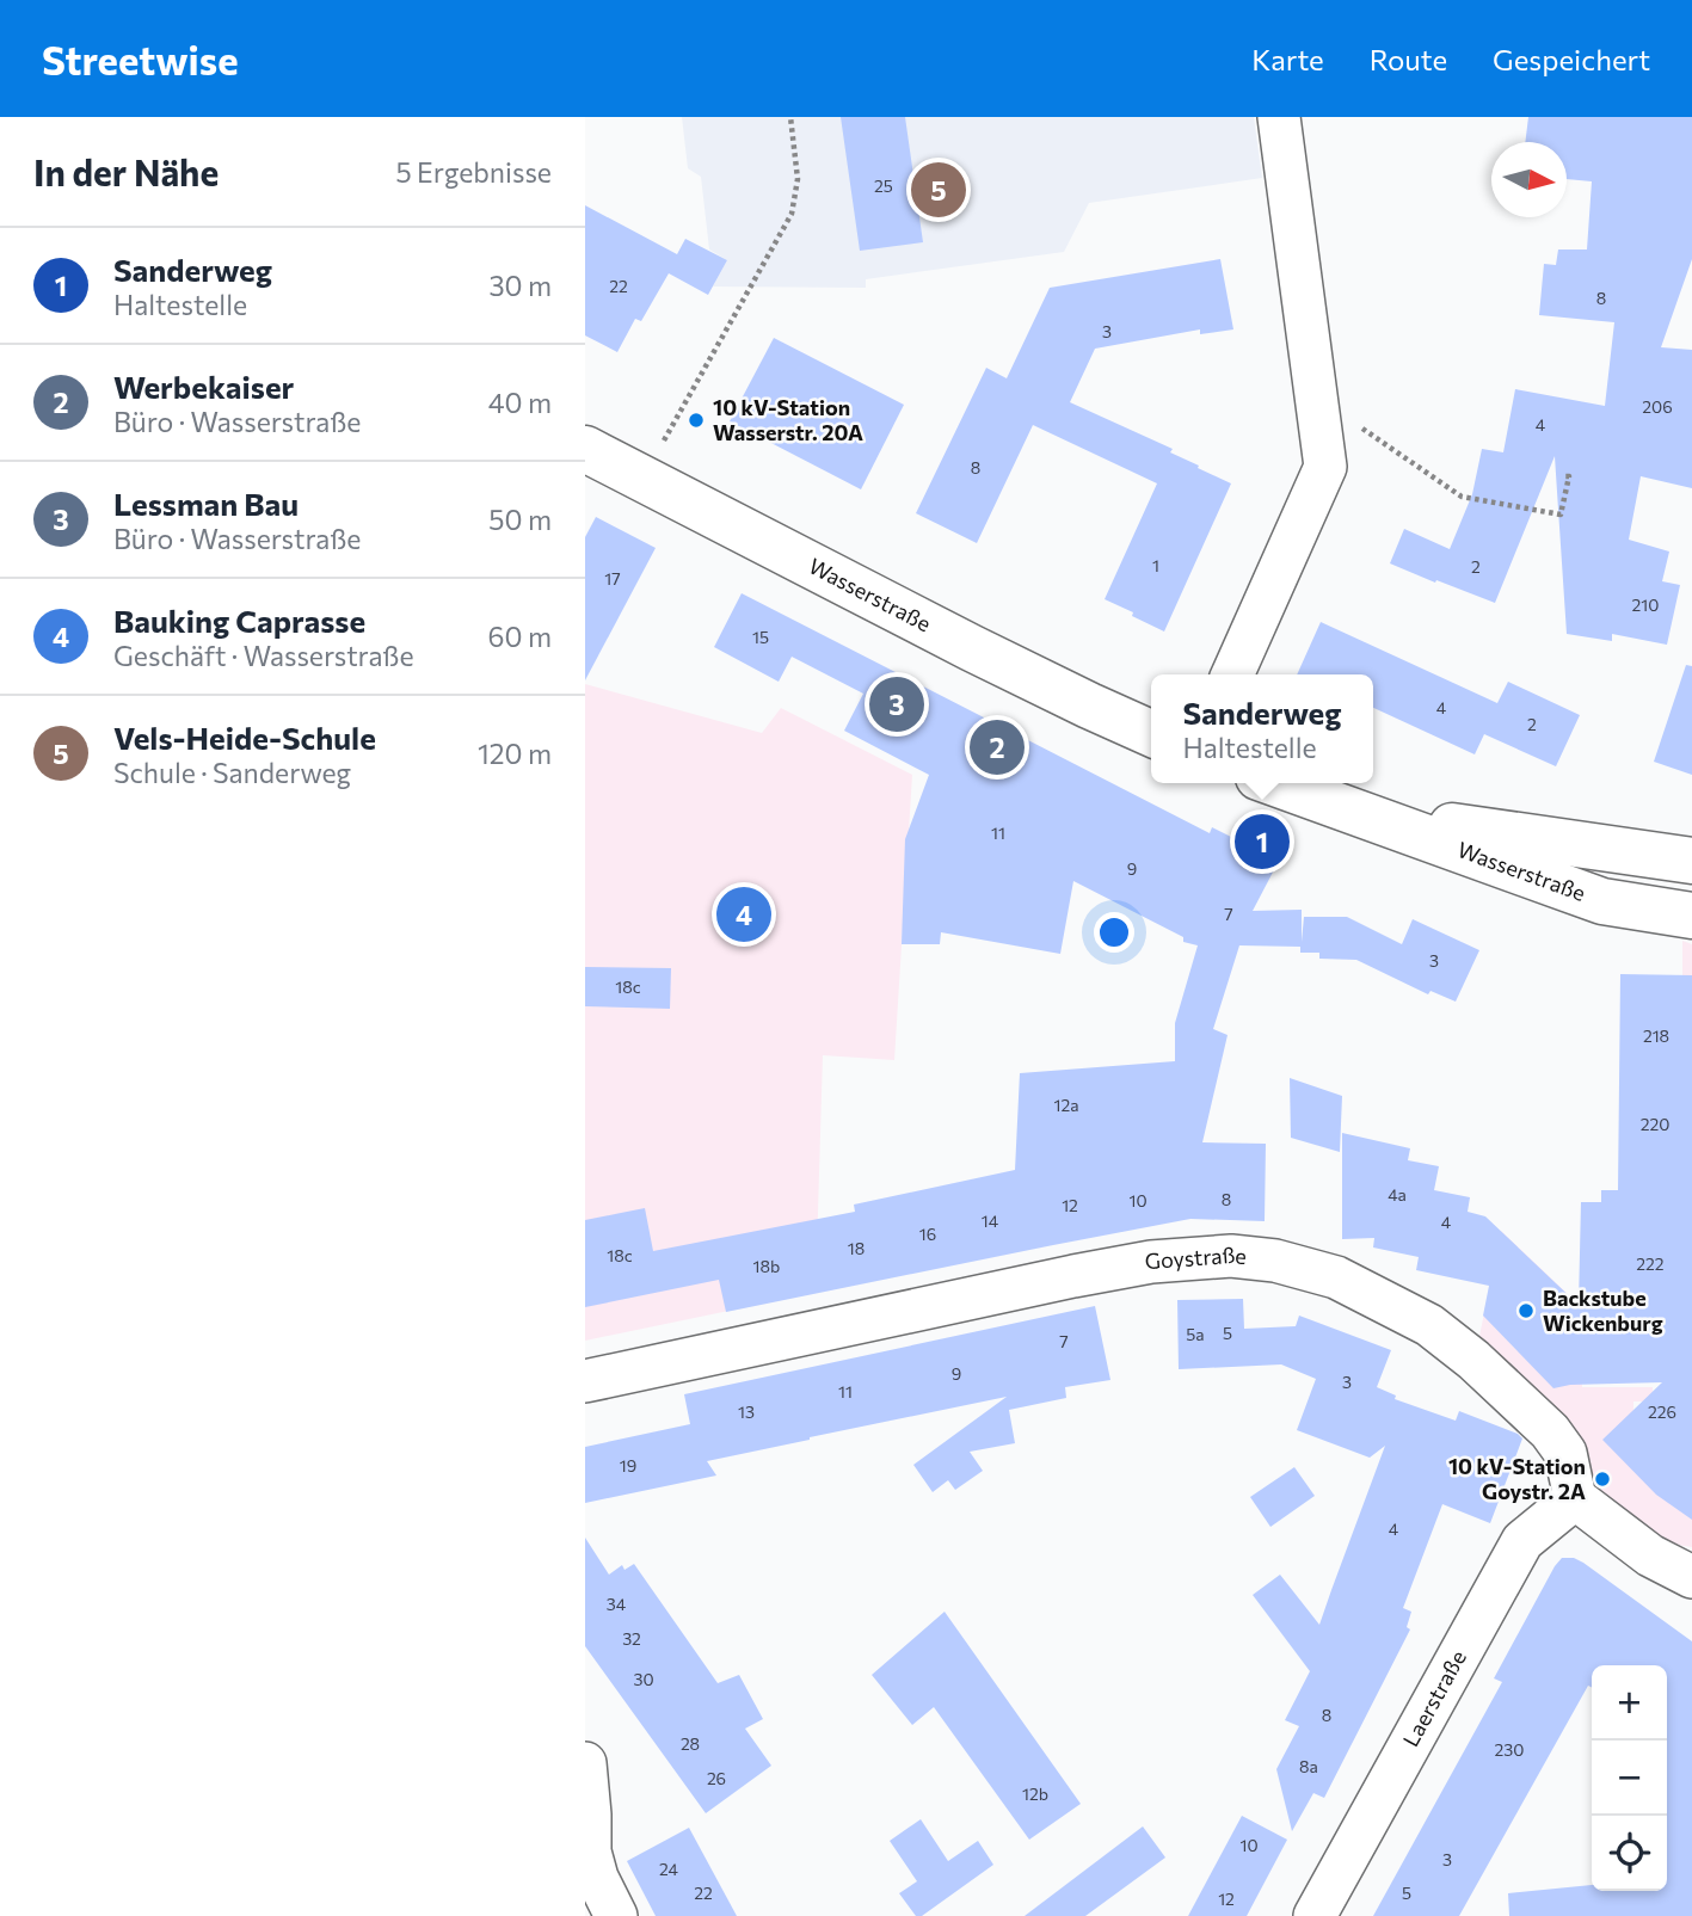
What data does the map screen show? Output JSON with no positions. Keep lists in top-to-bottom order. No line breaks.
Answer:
{"streets":{"street":["Wasserstraße","Goystraße","Laerstraße"]},"crossings":[["Goystraße","Laerstraße"]],"places":["10 kV-Station Wasserstr. 20A","Backstube Wickenburg","10 kV-Station Goystr. 2A"],"house_numbers":["25","22","8","3","206","4","8","1","2","17","210","15","4","2","11","9","7","3","18c","218","12a","220","4a","8","10","12","14","4","16","18","18c","222","18b","5","5a","7","9","3","11","13","226","19","4","34","32","30","8","28","230","8a","26","12b","10","3","24","22","5","12"],"north":"right","page":{"header":"Streetwise","nav":["Karte","Route","Gespeichert"],"heading":["In der Nähe","5 Ergebnisse"],"pins":["5","3","2","1","4"],"list":[{"mark":"1","name":"Sanderweg","note":"Haltestelle","value":"30 m"},{"mark":"2","name":"Werbekaiser","note":"Büro · Wasserstraße","value":"40 m"},{"mark":"3","name":"Lessman Bau","note":"Büro · Wasserstraße","value":"50 m"},{"mark":"4","name":"Bauking Caprasse","note":"Geschäft · Wasserstraße","value":"60 m"},{"mark":"5","name":"Vels-Heide-Schule","note":"Schule · Sanderweg","value":"120 m"}],"popup":["Sanderweg","Haltestelle"],"map_buttons":["+","−"]}}
